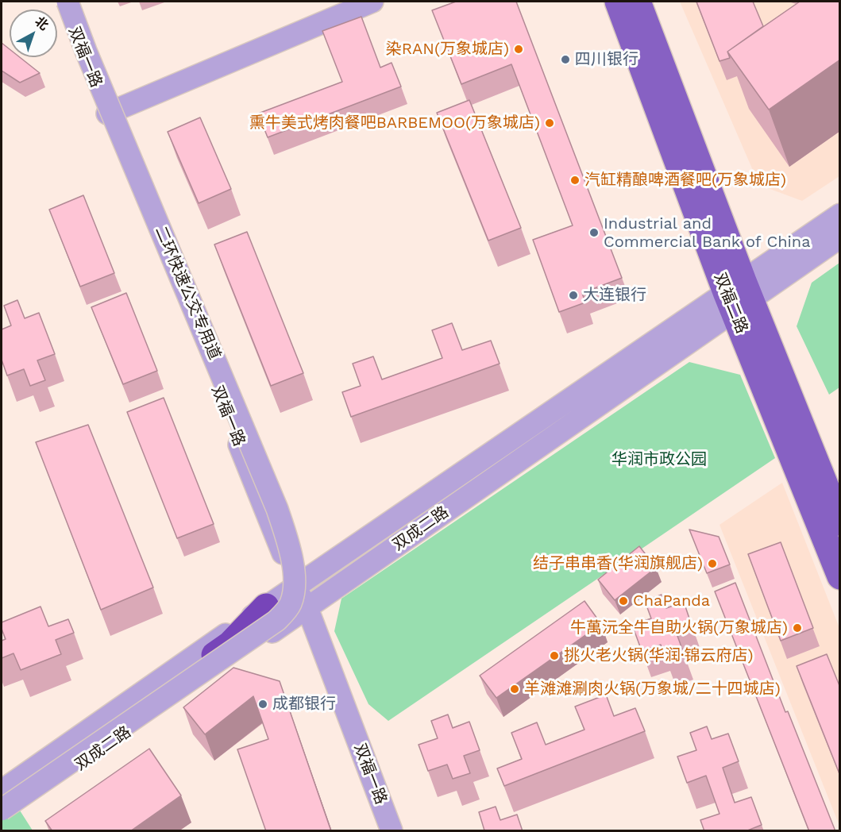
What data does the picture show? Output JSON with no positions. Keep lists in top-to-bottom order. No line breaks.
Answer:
{"streets":{"main road":["双福二路"],"street":["双福一路","二环快速公交专用道","双成二路"]},"crossings":[["双福一路","双成二路"],["双福二路","双成二路"]],"parks":["华润市政公园"],"places":["染RAN(万象城店)","四川银行","熏牛美式烤肉餐吧BARBEMOO(万象城店)","汽缸精酿啤酒餐吧(万象城店)","Industrial and Commercial Bank of China","大连银行","结子串串香(华润旗舰店)","ChaPanda","牛萬沅全牛自助火锅(万象城店)","挑火老火锅(华润·锦云府店)","羊滩滩涮肉火锅(万象城/二十四城店)","成都银行"],"north":"top right"}
